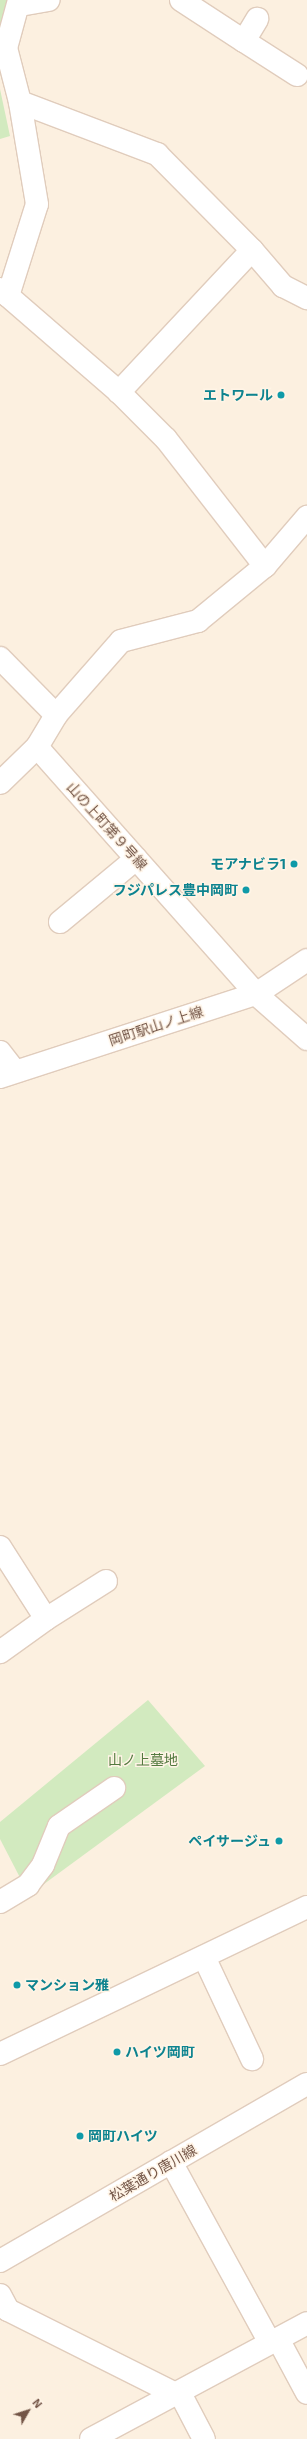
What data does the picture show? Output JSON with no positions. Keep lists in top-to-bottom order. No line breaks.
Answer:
{"streets":{"street":["山の上町第９号線","岡町駅山ノ上線","松葉通り唐川線"]},"crossings":[["山の上町第９号線","岡町駅山ノ上線"]],"parks":["山ノ上墓地"],"places":["エトワール","モアナビラ1","フジパレス豊中岡町","ペイサージュ","マンション雅","ハイツ岡町","岡町ハイツ"],"north":"top right"}
